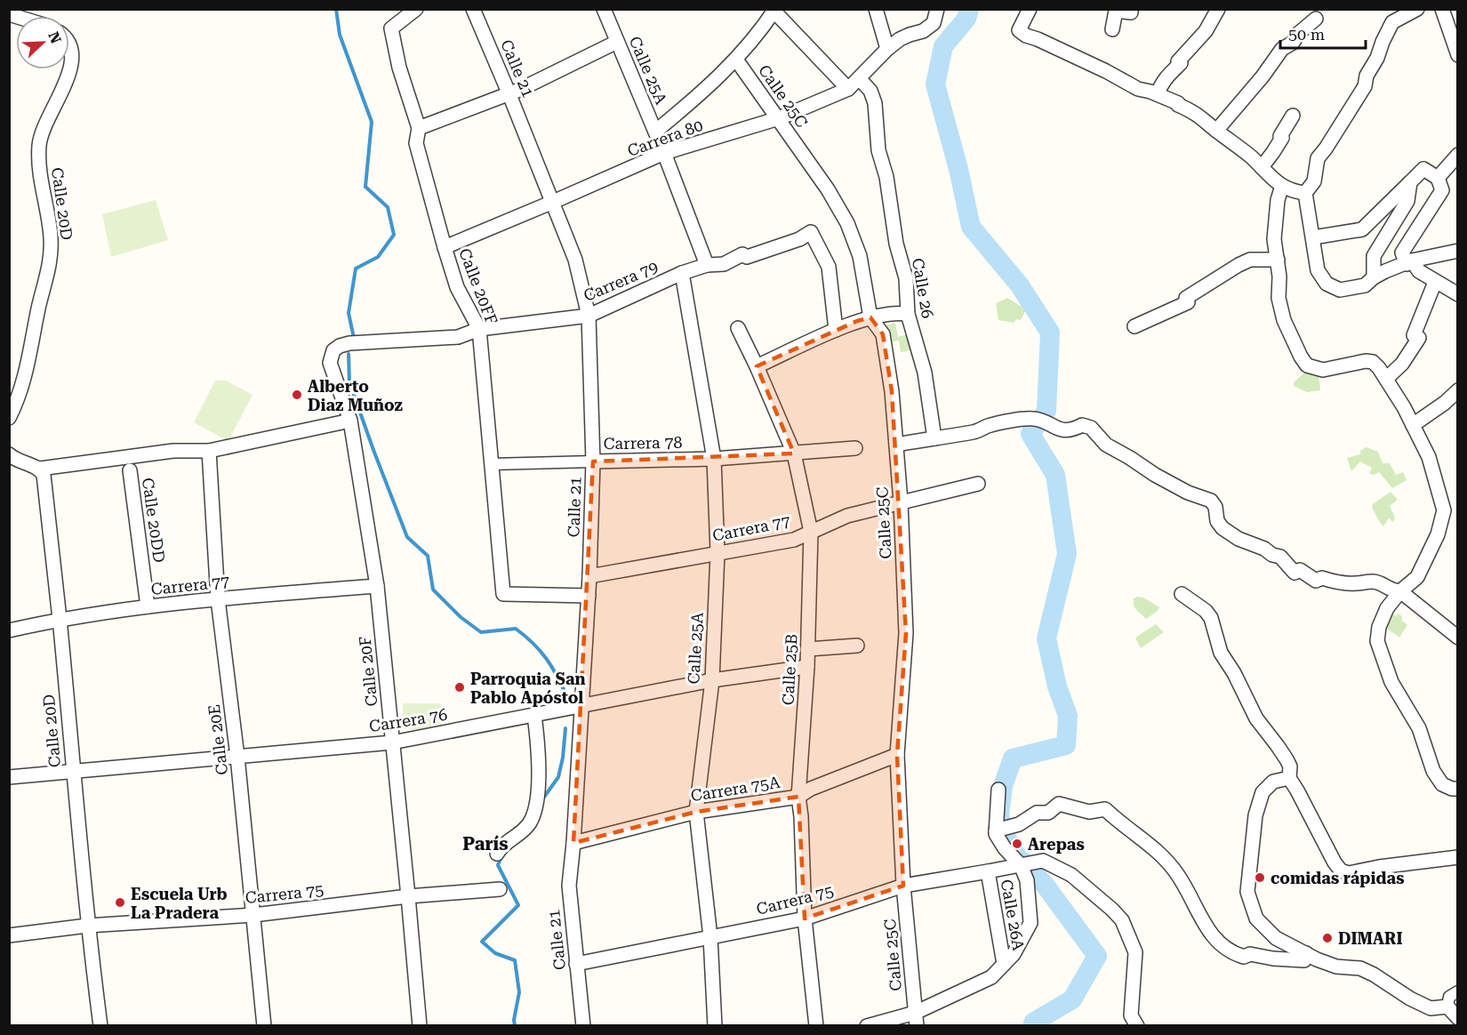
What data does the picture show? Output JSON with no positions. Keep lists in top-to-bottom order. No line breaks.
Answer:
{"streets":{"street":["Calle 21","Calle 25A","Calle 25C","Carrera 80","Calle 20D","Carrera 79","Calle 20FF","Calle 26","Carrera 78","Calle 20DD","Carrera 77","Calle 25B","Calle 20F","Carrera 76","Calle 20E","Carrera 75A","Carrera 75","Calle 26A"]},"crossings":[["Calle 21","Carrera 80"],["Calle 21","Carrera 79"],["Calle 21","Calle 20FF"],["Calle 21","Carrera 78"],["Calle 21","Carrera 77"],["Calle 21","Carrera 76"],["Calle 21","Carrera 75A"],["Calle 21","Carrera 75"],["Calle 25A","Carrera 80"],["Calle 25A","Carrera 79"],["Calle 25A","Carrera 78"],["Calle 25A","Carrera 77"],["Calle 25A","Carrera 76"],["Calle 25A","Carrera 75A"],["Calle 25A","Carrera 75"],["Calle 25C","Carrera 80"],["Calle 25C","Carrera 77"],["Calle 25C","Carrera 75A"],["Calle 25C","Carrera 75"],["Carrera 80","Calle 20FF"],["Carrera 80","Calle 26"],["Calle 20D","Carrera 77"],["Calle 20D","Carrera 76"],["Calle 20D","Carrera 75"],["Carrera 79","Calle 20FF"],["Carrera 79","Calle 20F"],["Calle 20FF","Carrera 78"],["Carrera 78","Calle 25B"],["Calle 20DD","Carrera 77"],["Carrera 77","Calle 25B"],["Carrera 77","Calle 20F"],["Carrera 77","Calle 20E"],["Calle 25B","Carrera 76"],["Calle 25B","Carrera 75A"],["Calle 25B","Carrera 75"],["Calle 20F","Carrera 76"],["Calle 20F","Carrera 75"],["Carrera 76","Calle 20E"],["Calle 20E","Carrera 75"],["Carrera 75","Calle 26A"]],"districts":["París"],"places":["Alberto Diaz Muñoz","Parroquia San Pablo Apóstol","Arepas","comidas rápidas","Escuela Urb La Pradera","DIMARI"],"scale_bar":"50 m","north":"top right"}
